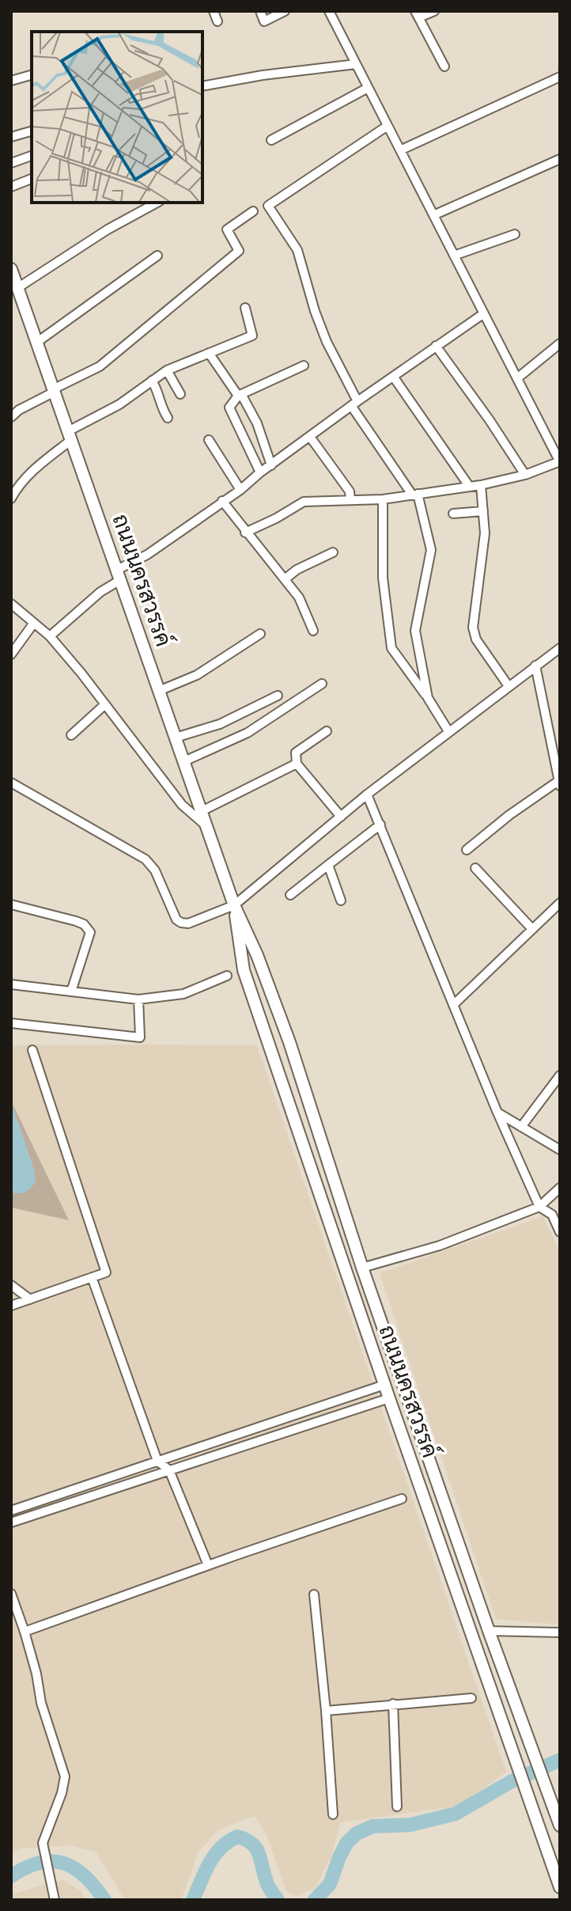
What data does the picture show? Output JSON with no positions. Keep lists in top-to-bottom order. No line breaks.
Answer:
{"streets":{"main road":["ถนนนครสวรรค์"]}}
